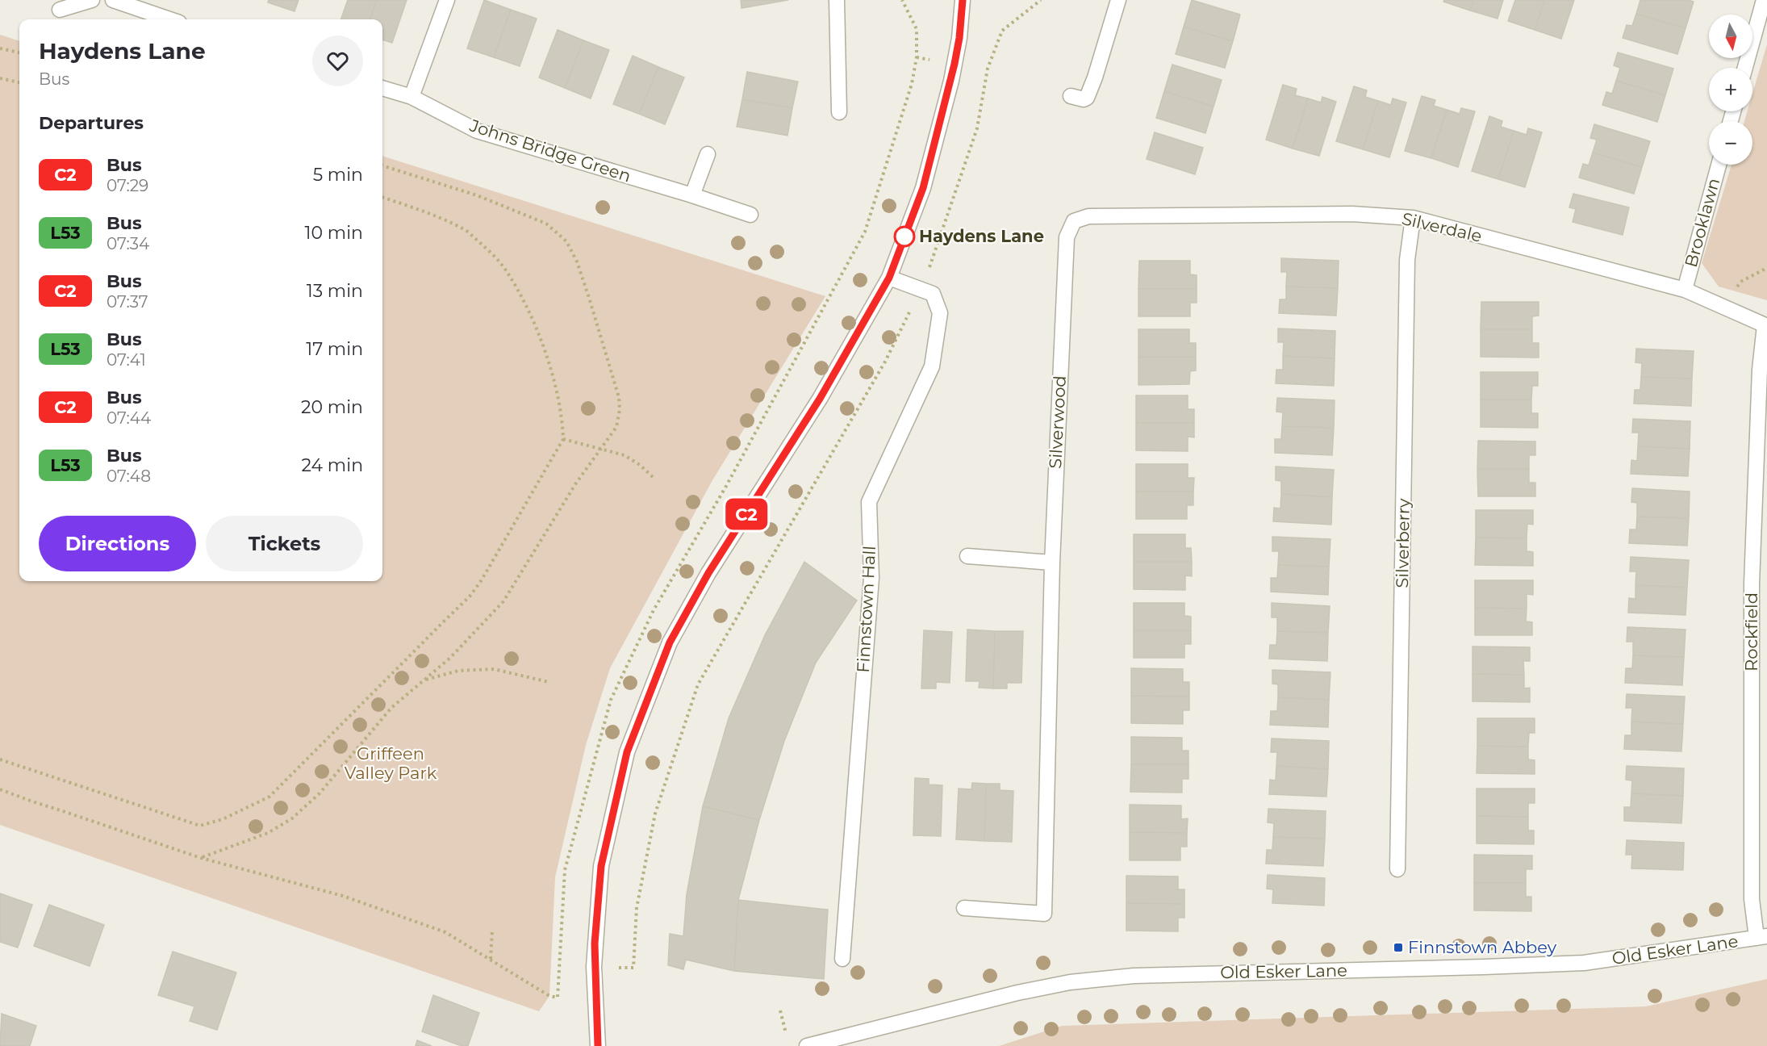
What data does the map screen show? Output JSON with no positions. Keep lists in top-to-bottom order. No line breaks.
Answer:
{"streets":{"street":["Johns Bridge Green","Brooklawn","Silverdale","Silverwood","Silverberry","Finnstown Hall","Rockfield","Old Esker Lane"]},"crossings":[["Brooklawn","Silverdale"],["Silverdale","Silverwood"],["Silverdale","Silverberry"],["Silverdale","Rockfield"],["Rockfield","Old Esker Lane"]],"parks":["Griffeen Valley Park"],"places":{"other":["Haydens Lane"],"transit":["Finnstown Abbey"]},"lines":["bus line C2"],"north":"bottom","page":{"on_map":"C2","map_buttons":["+","−"],"heading":[["Haydens Lane","Bus"],"Departures"],"list":[{"mark":"C2","name":"Bus","note":"07:29","value":"5 min"},{"mark":"L53","name":"Bus","note":"07:34","value":"10 min"},{"mark":"C2","name":"Bus","note":"07:37","value":"13 min"},{"mark":"L53","name":"Bus","note":"07:41","value":"17 min"},{"mark":"C2","name":"Bus","note":"07:44","value":"20 min"},{"mark":"L53","name":"Bus","note":"07:48","value":"24 min"}],"buttons":["Directions","Tickets"]}}
